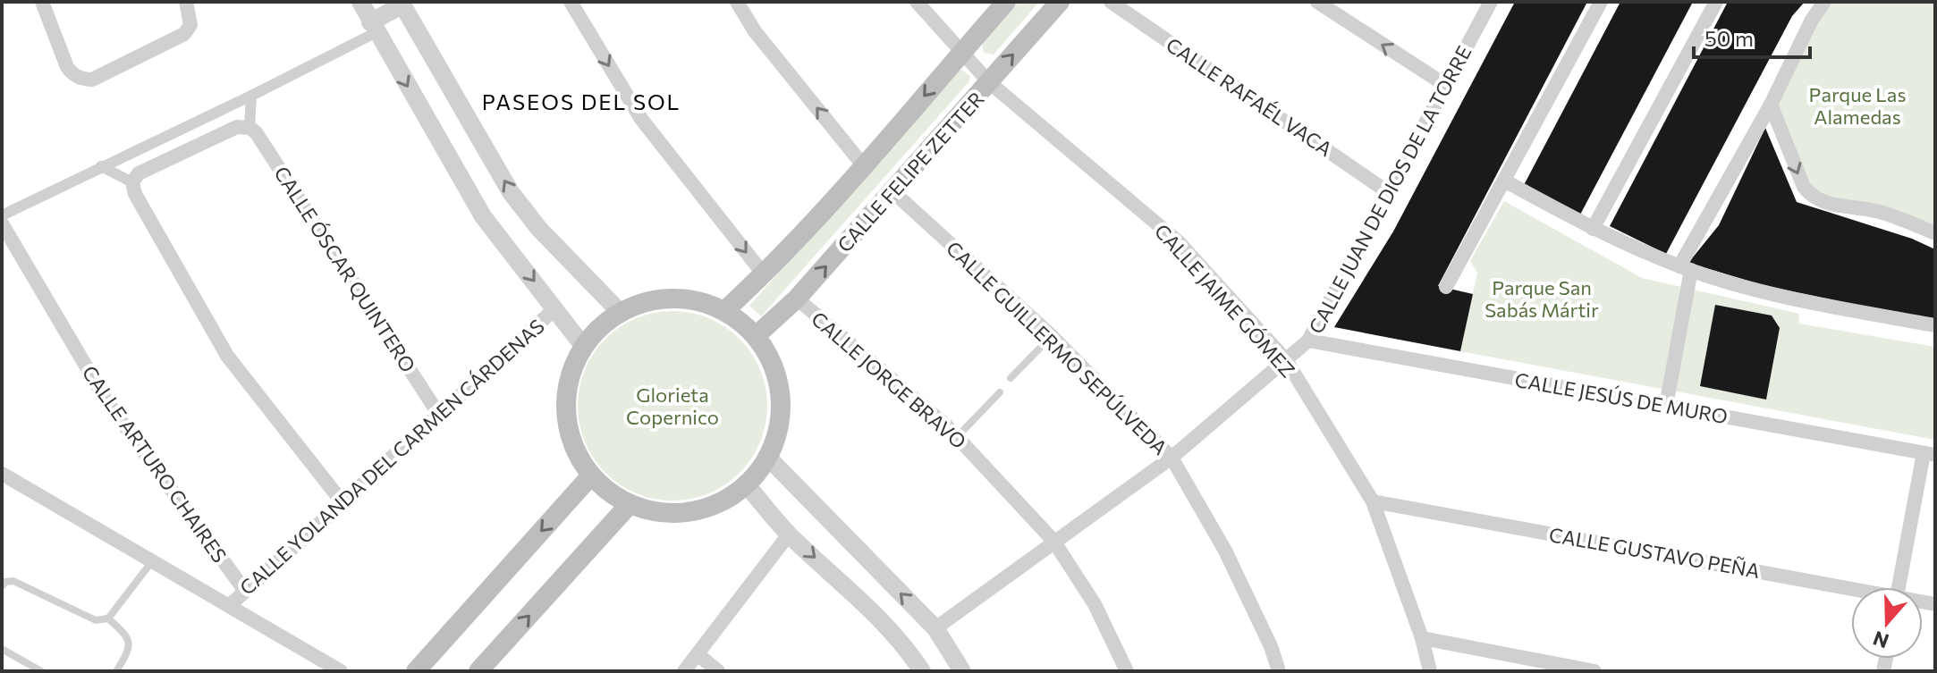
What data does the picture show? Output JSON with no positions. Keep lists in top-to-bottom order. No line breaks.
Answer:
{"streets":{"main road":["CALLE FELIPE ZETTER"],"street":["CALLE RAFAÉL VACA","CALLE JUAN DE DIOS DE LA TORRE","CALLE ÓSCAR QUINTERO","CALLE JAIME GÓMEZ","CALLE GUILLERMO SEPÚLVEDA","CALLE JORGE BRAVO","CALLE JESÚS DE MURO","CALLE YOLANDA DEL CARMEN CÁRDENAS","CALLE ARTURO CHAIRES","CALLE GUSTAVO PEÑA"]},"crossings":[["CALLE RAFAÉL VACA","CALLE JUAN DE DIOS DE LA TORRE"],["CALLE FELIPE ZETTER","CALLE JAIME GÓMEZ"],["CALLE FELIPE ZETTER","CALLE GUILLERMO SEPÚLVEDA"],["CALLE FELIPE ZETTER","CALLE JORGE BRAVO"],["CALLE JUAN DE DIOS DE LA TORRE","CALLE JAIME GÓMEZ"],["CALLE JUAN DE DIOS DE LA TORRE","CALLE GUILLERMO SEPÚLVEDA"],["CALLE JUAN DE DIOS DE LA TORRE","CALLE JORGE BRAVO"],["CALLE JUAN DE DIOS DE LA TORRE","CALLE JESÚS DE MURO"],["CALLE ÓSCAR QUINTERO","CALLE YOLANDA DEL CARMEN CÁRDENAS"],["CALLE JAIME GÓMEZ","CALLE GUSTAVO PEÑA"],["CALLE YOLANDA DEL CARMEN CÁRDENAS","CALLE ARTURO CHAIRES"]],"districts":["PASEOS DEL SOL"],"parks":["Parque Las Alamedas","Parque San Sabás Mártir","Glorieta Copernico"],"scale_bar":"50 m","north":"bottom"}
